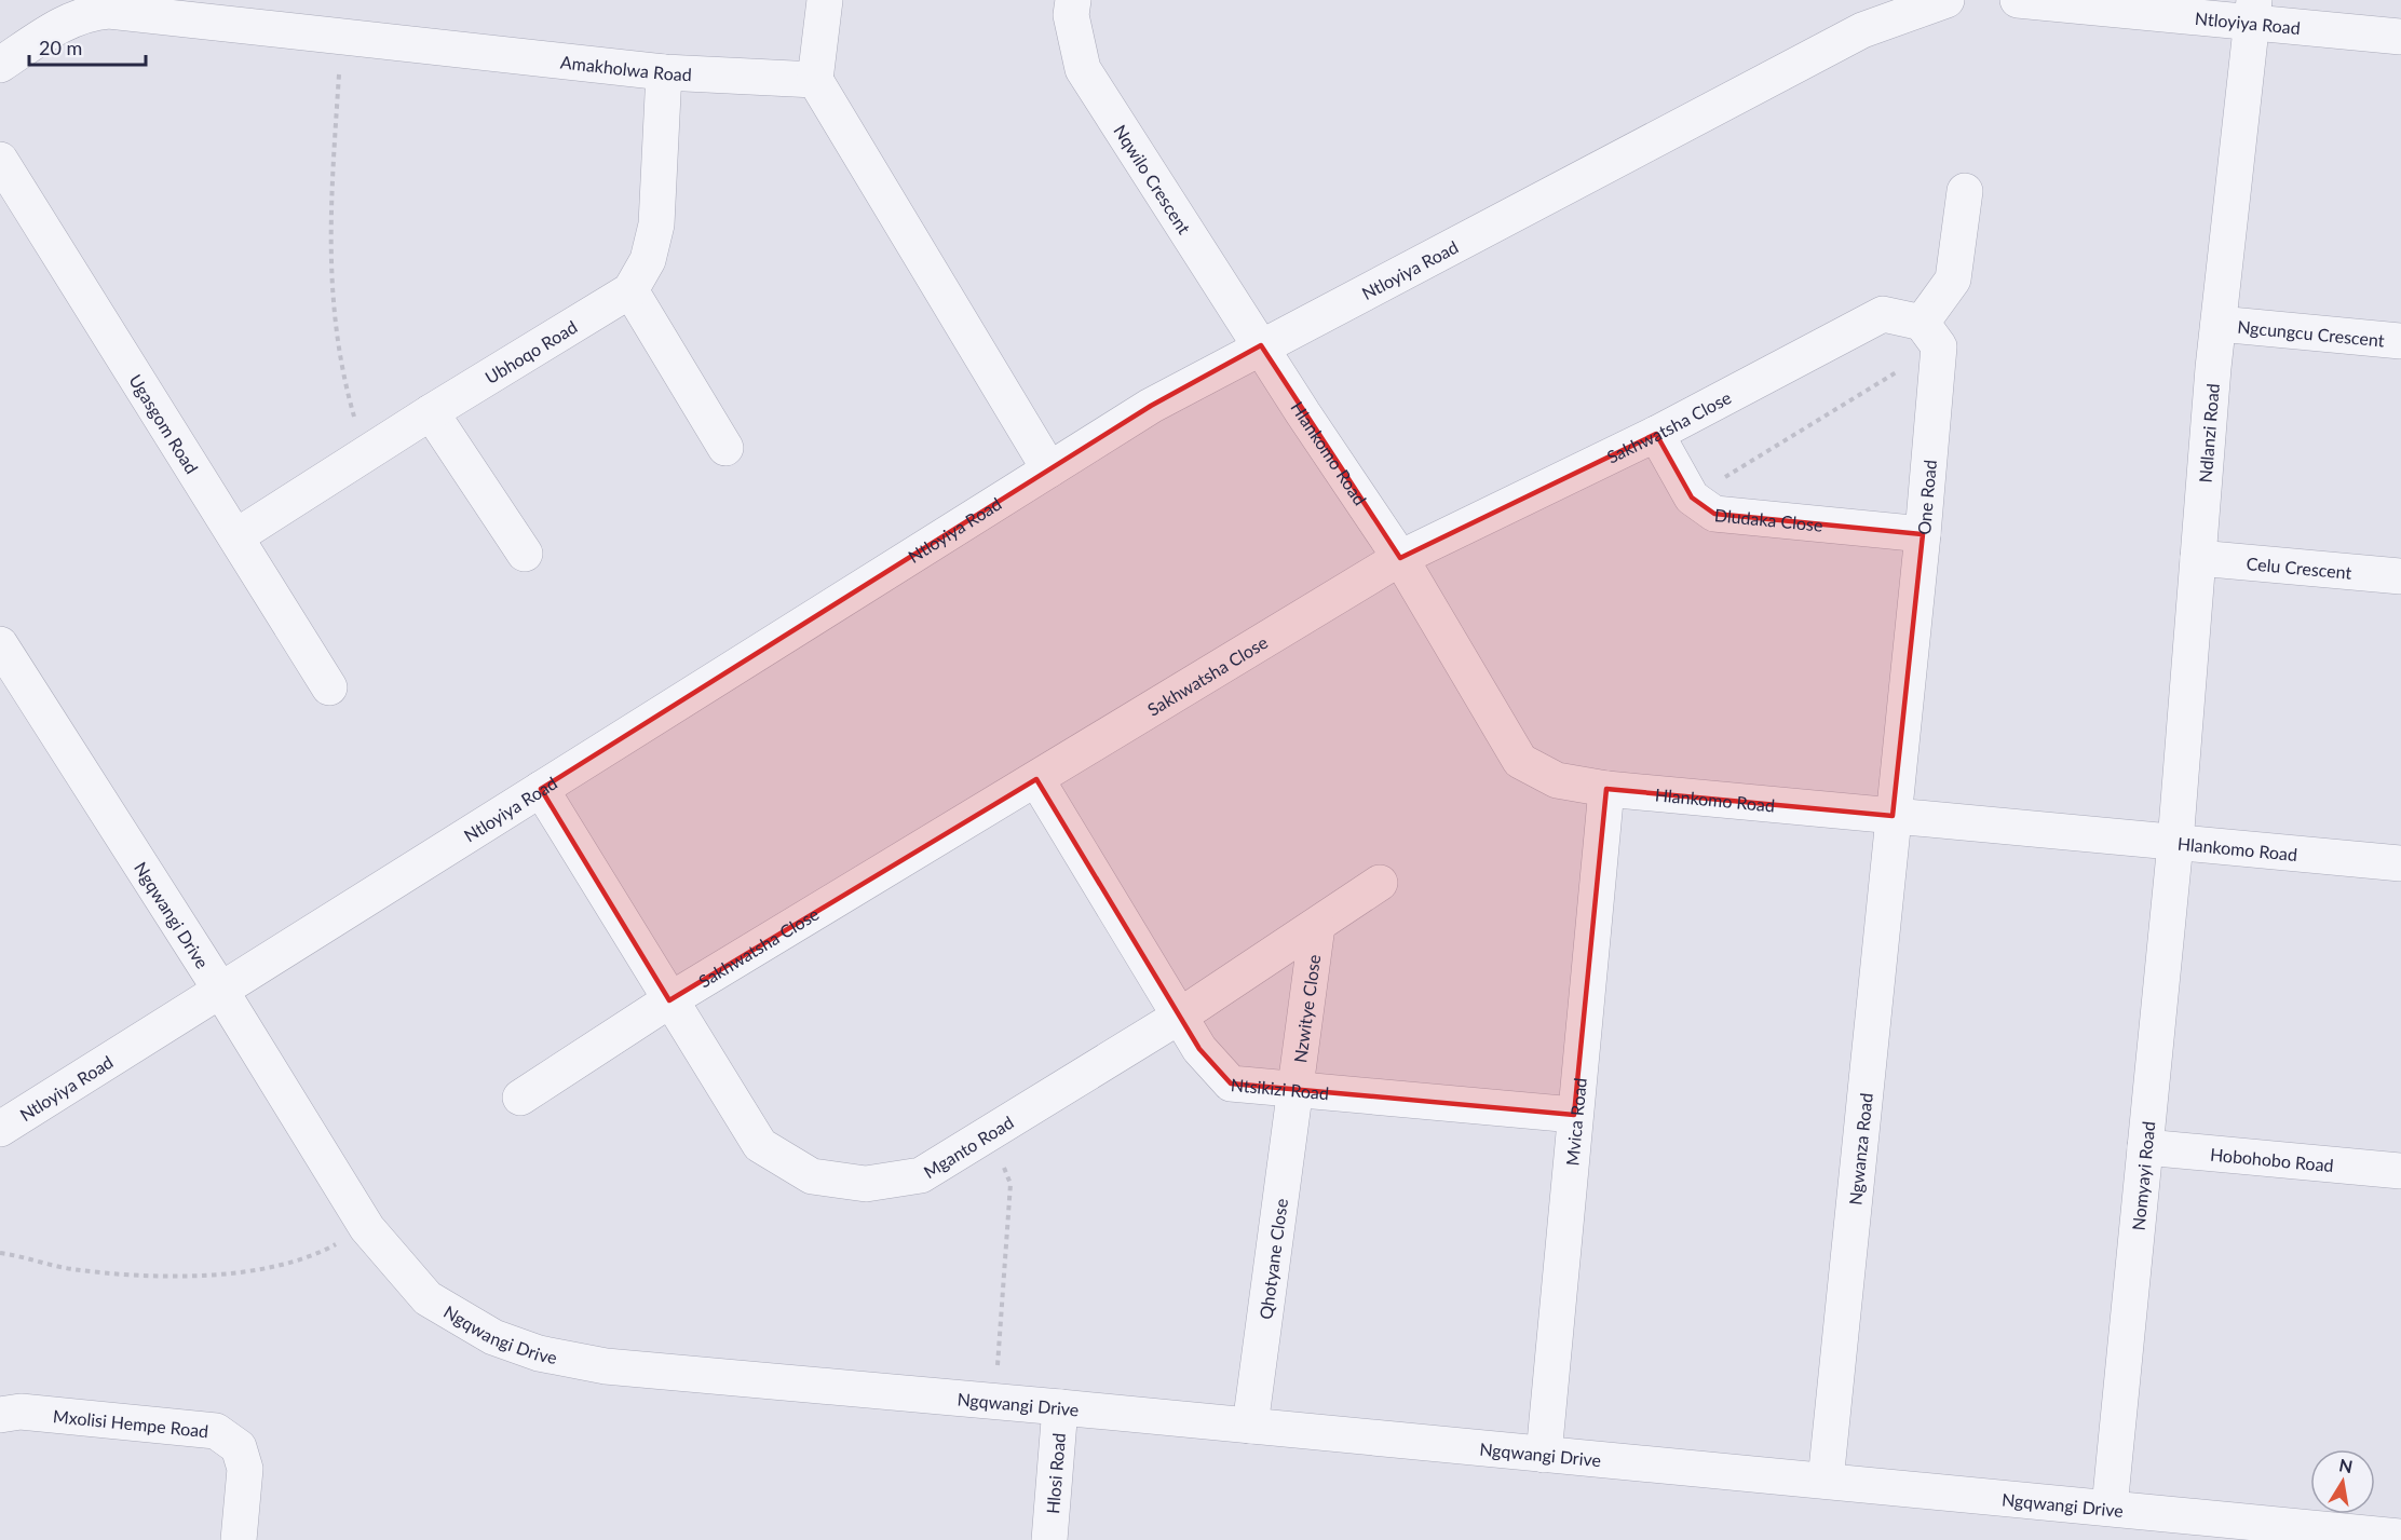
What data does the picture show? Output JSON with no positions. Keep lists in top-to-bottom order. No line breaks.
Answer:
{"streets":{"street":["Ntloyiya Road","Amakholwa Road","Nqwilo Crescent","Ngcungcu Crescent","Ubhoqo Road","Ugasgom Road","Sakhwatsha Close","Ndlanzi Road","Hlankomo Road","One Road","Dludaka Close","Celu Crescent","Ngqwangi Drive","Nzwitye Close","Ntsikizi Road","Mvica Road","Mganto Road","Ngwanza Road","Hobohobo Road","Nomyayi Road","Qhotyane Close","Mxolisi Hempe Road","Hlosi Road"]},"crossings":[["Ntloyiya Road","Nqwilo Crescent"],["Ntloyiya Road","Ndlanzi Road"],["Ntloyiya Road","Hlankomo Road"],["Ntloyiya Road","Ngqwangi Drive"],["Ntloyiya Road","Mganto Road"],["Amakholwa Road","Ubhoqo Road"],["Nqwilo Crescent","Hlankomo Road"],["Ngcungcu Crescent","Ndlanzi Road"],["Ubhoqo Road","Ugasgom Road"],["Sakhwatsha Close","Hlankomo Road"],["Sakhwatsha Close","One Road"],["Sakhwatsha Close","Dludaka Close"],["Sakhwatsha Close","Ntsikizi Road"],["Sakhwatsha Close","Mganto Road"],["Ndlanzi Road","Hlankomo Road"],["Ndlanzi Road","Celu Crescent"],["Ndlanzi Road","Nomyayi Road"],["Hlankomo Road","One Road"],["Hlankomo Road","Mvica Road"],["Hlankomo Road","Ngwanza Road"],["Hlankomo Road","Nomyayi Road"],["One Road","Dludaka Close"],["One Road","Ngwanza Road"],["Ngqwangi Drive","Mvica Road"],["Ngqwangi Drive","Ngwanza Road"],["Ngqwangi Drive","Nomyayi Road"],["Ngqwangi Drive","Qhotyane Close"],["Ngqwangi Drive","Hlosi Road"],["Nzwitye Close","Ntsikizi Road"],["Nzwitye Close","Mganto Road"],["Nzwitye Close","Qhotyane Close"],["Ntsikizi Road","Mvica Road"],["Ntsikizi Road","Mganto Road"],["Ntsikizi Road","Qhotyane Close"],["Hobohobo Road","Nomyayi Road"]],"scale_bar":"20 m","north":"top"}
